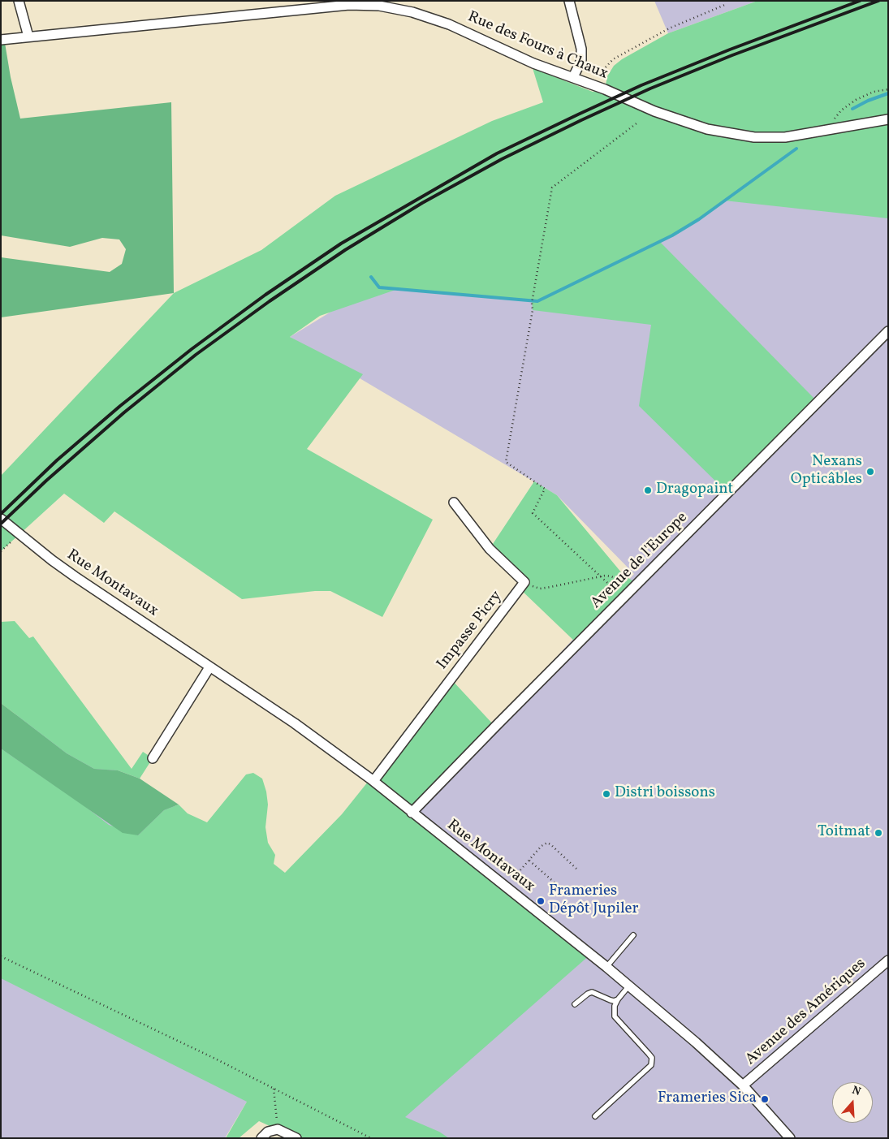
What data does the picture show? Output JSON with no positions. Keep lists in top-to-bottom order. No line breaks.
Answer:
{"streets":{"street":["Rue des Fours à Chaux","Avenue de l'Europe","Rue Montavaux","Impasse Picry","Avenue des Amériques"]},"crossings":[["Avenue de l'Europe","Rue Montavaux"],["Rue Montavaux","Impasse Picry"],["Rue Montavaux","Avenue des Amériques"]],"places":["Nexans Opticâbles","Dragopaint","Distri boissons","Toitmat","Frameries Dépôt Jupiler","Frameries Sica"],"north":"top"}
